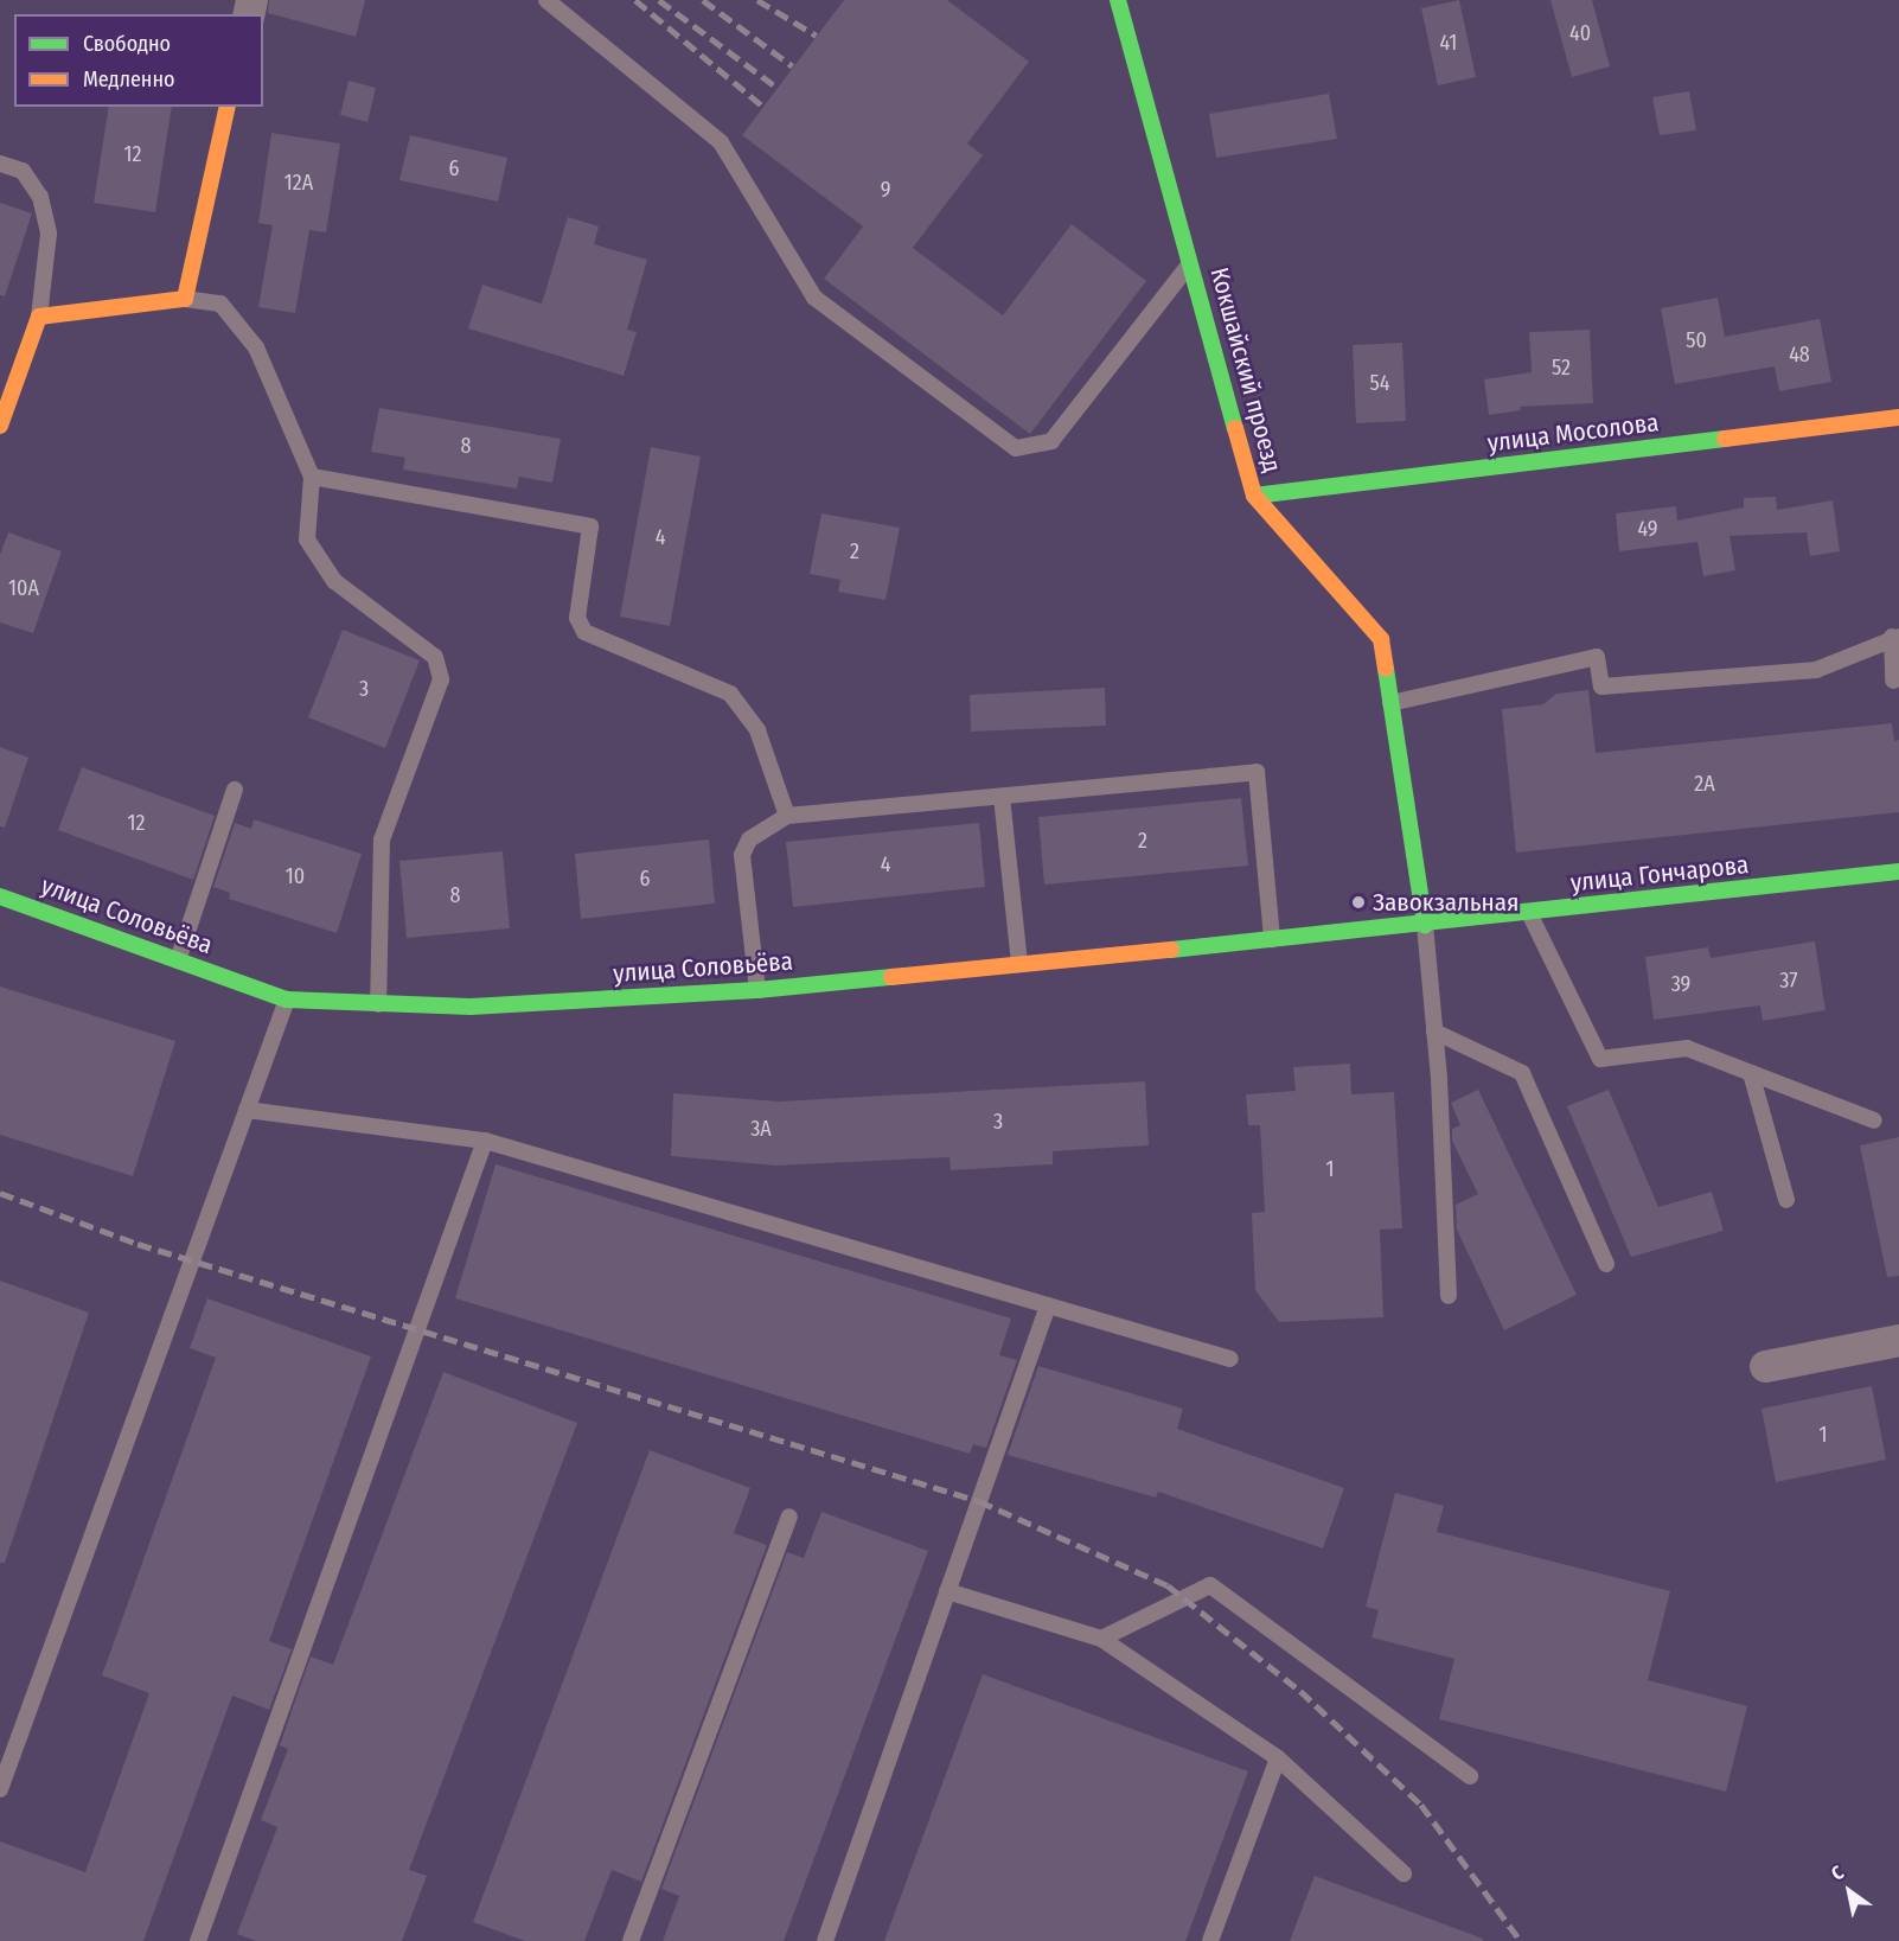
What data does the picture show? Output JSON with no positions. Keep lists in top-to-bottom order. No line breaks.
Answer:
{"streets":{"street":["Кокшайский проезд","улица Мосолова","улица Гончарова","улица Соловьёва"]},"crossings":[["Кокшайский проезд","улица Мосолова"],["Кокшайский проезд","улица Гончарова"],["Кокшайский проезд","улица Соловьёва"],["улица Гончарова","улица Соловьёва"]],"places":["Завокзальная"],"house_numbers":["40","41","12","6","12А","9","50","48","52","54","8","49","4","2","10А","3","2А","12","2","4","10","6","8","37","39","3","3А","1","1"],"legend":["Свободно","Медленно"],"north":"top left"}
